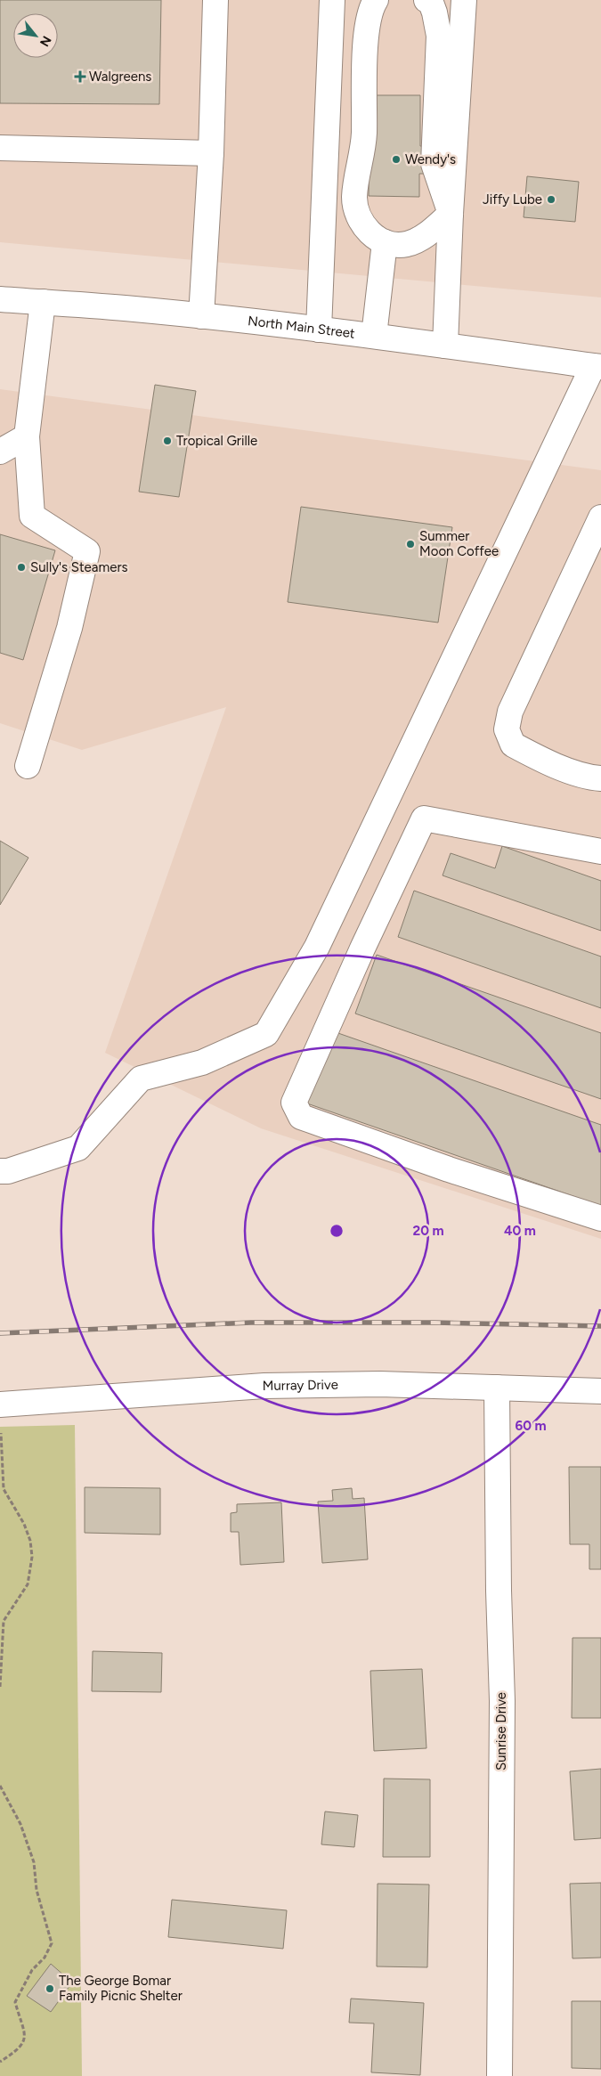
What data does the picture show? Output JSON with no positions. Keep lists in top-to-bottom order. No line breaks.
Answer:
{"streets":{"street":["North Main Street","Murray Drive","Sunrise Drive"]},"crossings":[["Murray Drive","Sunrise Drive"]],"places":{"health":["Walgreens"],"other":["Wendy's","Jiffy Lube","Tropical Grille","Summer Moon Coffee","Sully's Steamers","The George Bomar Family Picnic Shelter"]},"north":"bottom right","rings":["20 m","40 m","60 m"]}
